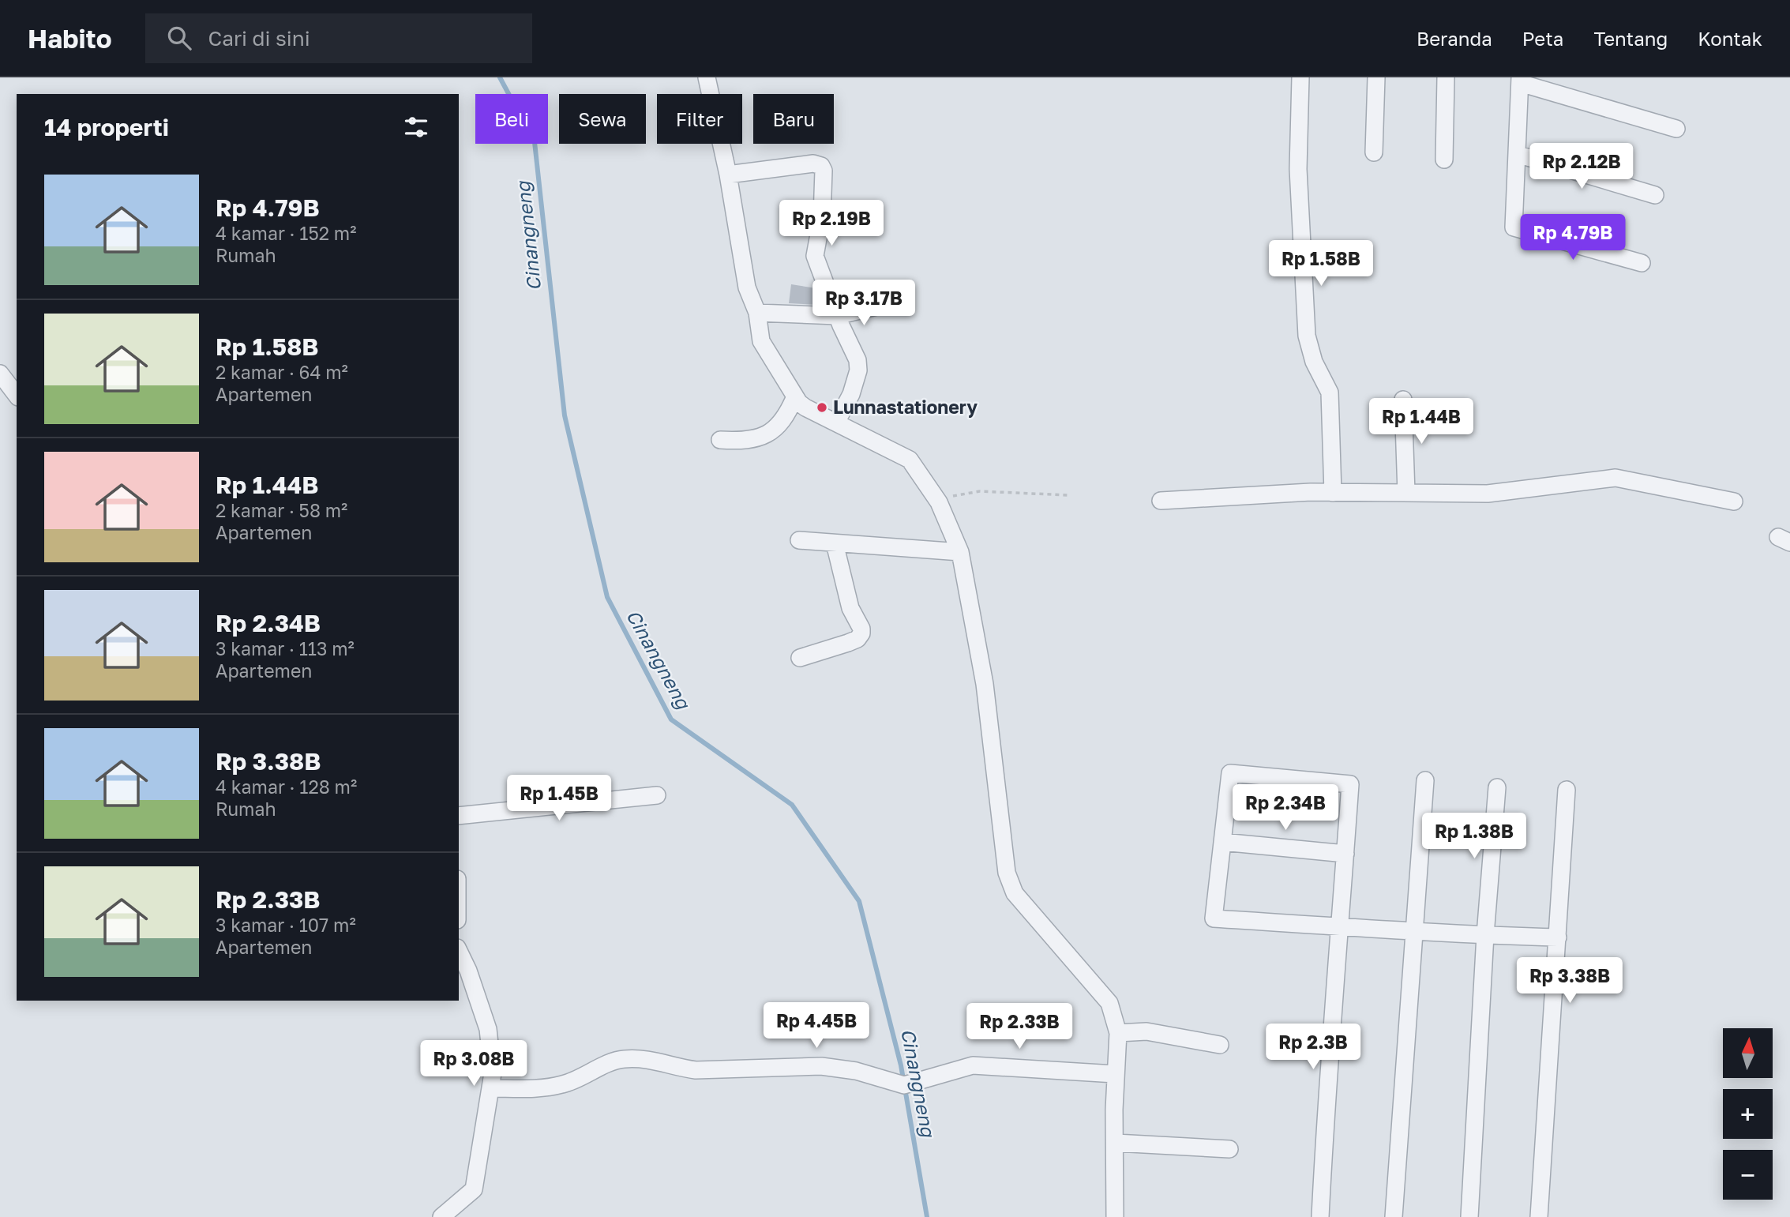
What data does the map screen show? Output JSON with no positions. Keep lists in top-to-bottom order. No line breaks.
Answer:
{"water":["Cinangneng"],"places":["Lunnastationery"],"north":"top","page":{"header":"Habito","search":"Cari di sini","nav":["Beranda","Peta","Tentang","Kontak"],"chip":["Beli","Sewa","Filter","Baru"],"heading":"14 properti","price":["Rp 2.12B","Rp 2.19B","Rp 4.79B","Rp 1.58B","Rp 3.17B","Rp 1.44B","Rp 1.45B","Rp 2.34B","Rp 1.38B","Rp 3.38B","Rp 4.45B","Rp 2.33B","Rp 2.3B","Rp 3.08B"],"list":[{"name":"Rp 4.79B","note":"4 kamar · 152 m² · Rumah"},{"name":"Rp 1.58B","note":"2 kamar · 64 m² · Apartemen"},{"name":"Rp 1.44B","note":"2 kamar · 58 m² · Apartemen"},{"name":"Rp 2.34B","note":"3 kamar · 113 m² · Apartemen"},{"name":"Rp 3.38B","note":"4 kamar · 128 m² · Rumah"},{"name":"Rp 2.33B","note":"3 kamar · 107 m² · Apartemen"}],"map_buttons":["+","−"]}}
